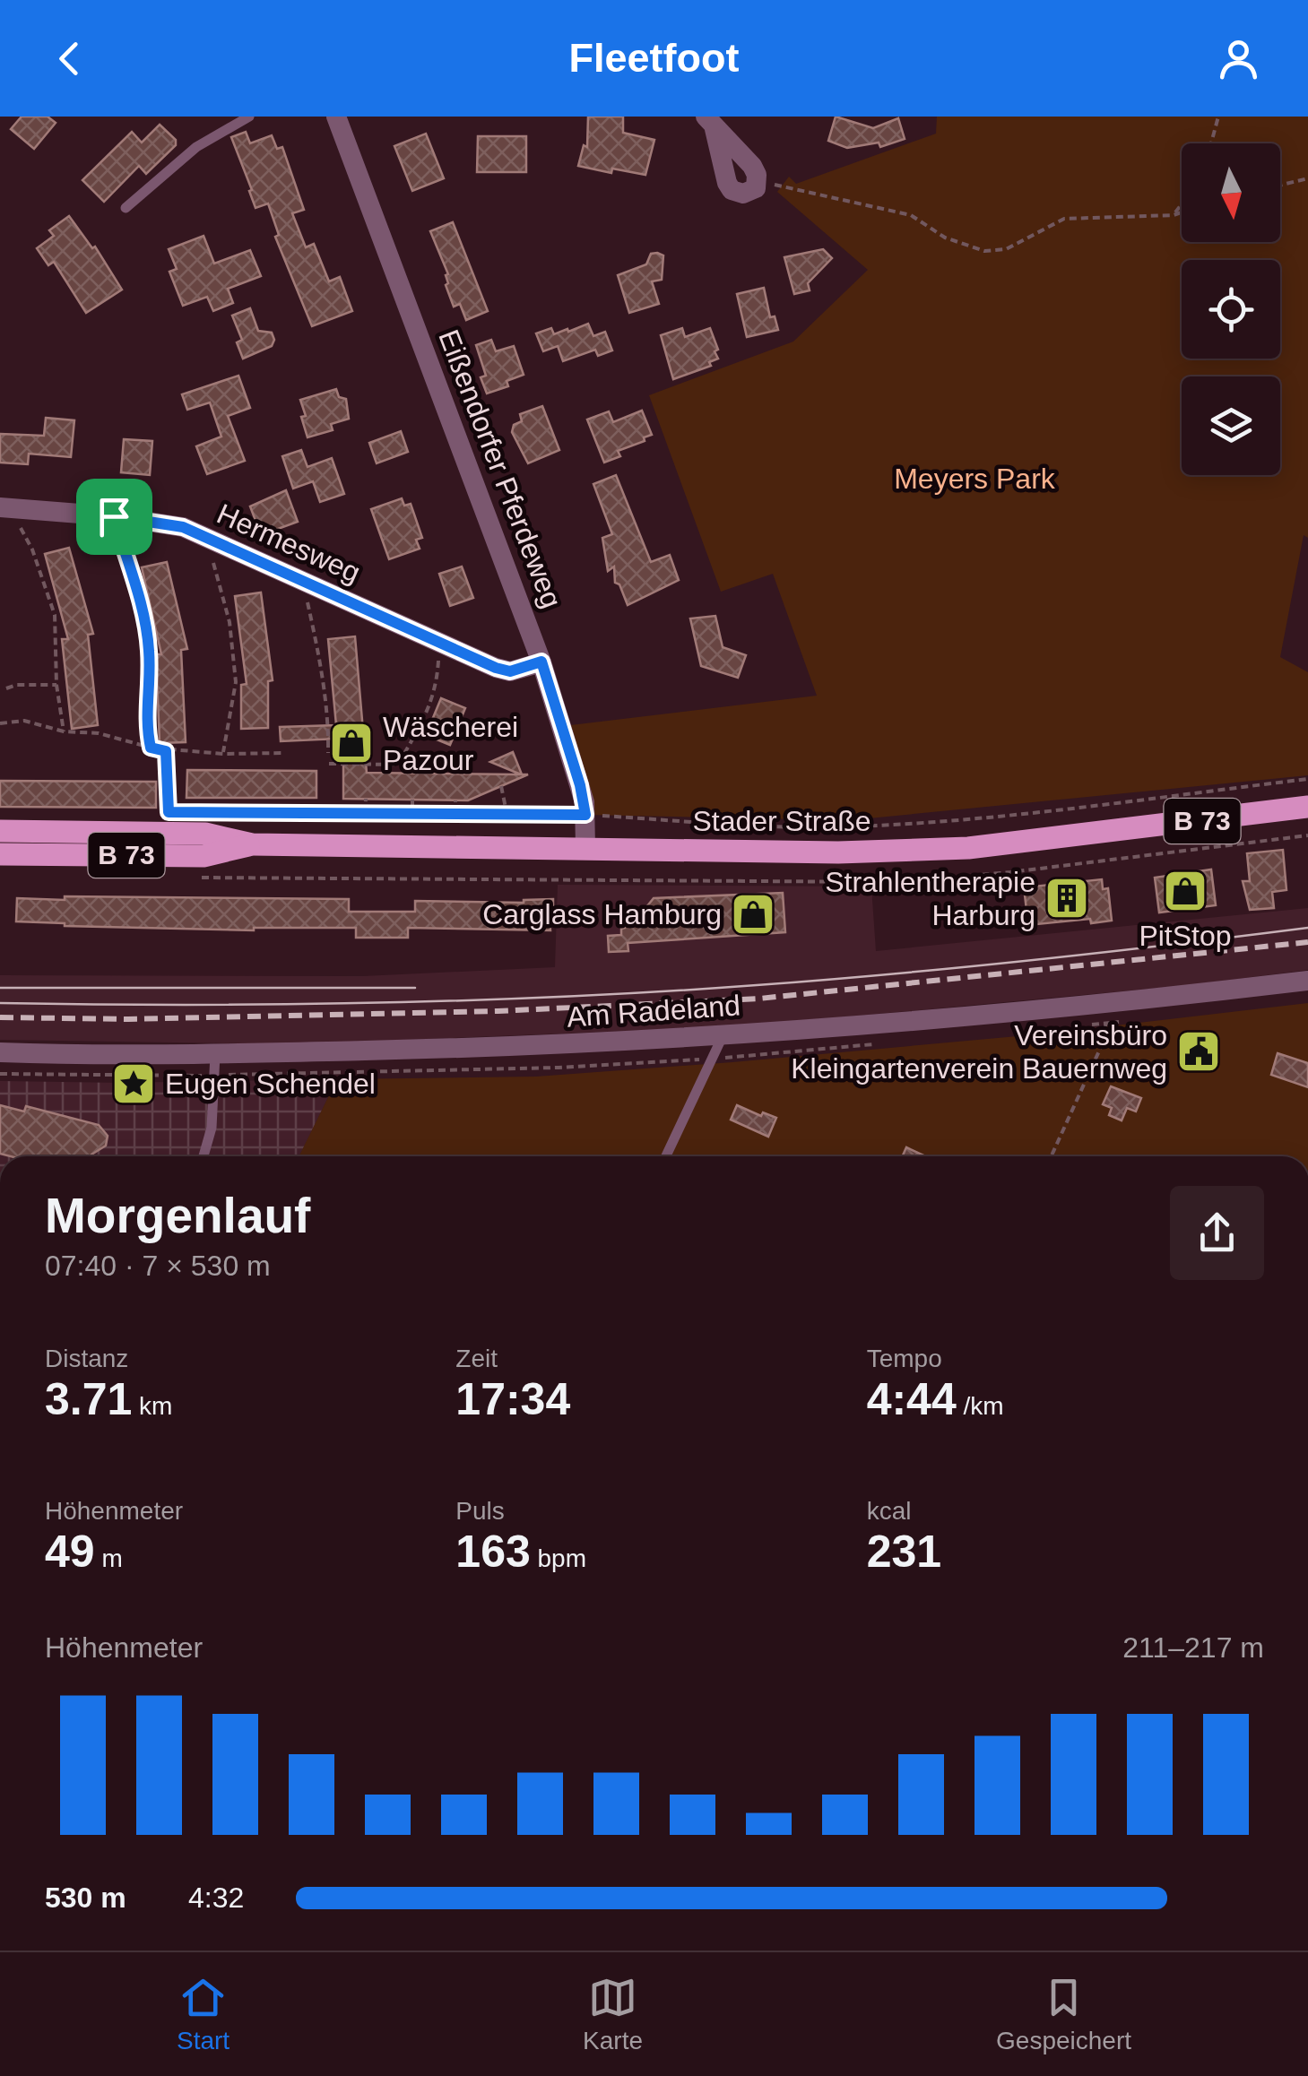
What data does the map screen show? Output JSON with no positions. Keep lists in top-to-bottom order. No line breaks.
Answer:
{"streets":{"main road":["Stader Straße","B 73"],"street":["Eißendorfer Pferdeweg","Hermesweg","Am Radeland"]},"crossings":[["Eißendorfer Pferdeweg","Hermesweg"],["Eißendorfer Pferdeweg","Stader Straße"]],"parks":["Meyers Park"],"places":{"shop":["Wäscherei Pazour","PitStop","Carglass Hamburg"],"building":["Strahlentherapie Harburg"],"public building":["Vereinsbüro Kleingartenverein Bauernweg"],"place":["Eugen Schendel"]},"north":"bottom","page":{"header":"Fleetfoot","heading":["Morgenlauf","07:40 · 7 × 530 m"],"stats":[["Distanz","3.71 km"],["Zeit","17:34"],["Tempo","4:44 /km"],["Höhenmeter","49 m"],["Puls","163 bpm"],["kcal","231"]],"chart":["Höhenmeter","211–217 m"],"list":[{"name":"530 m","note":"4:32"}],"tabs":["Start","Karte","Gespeichert"]}}
